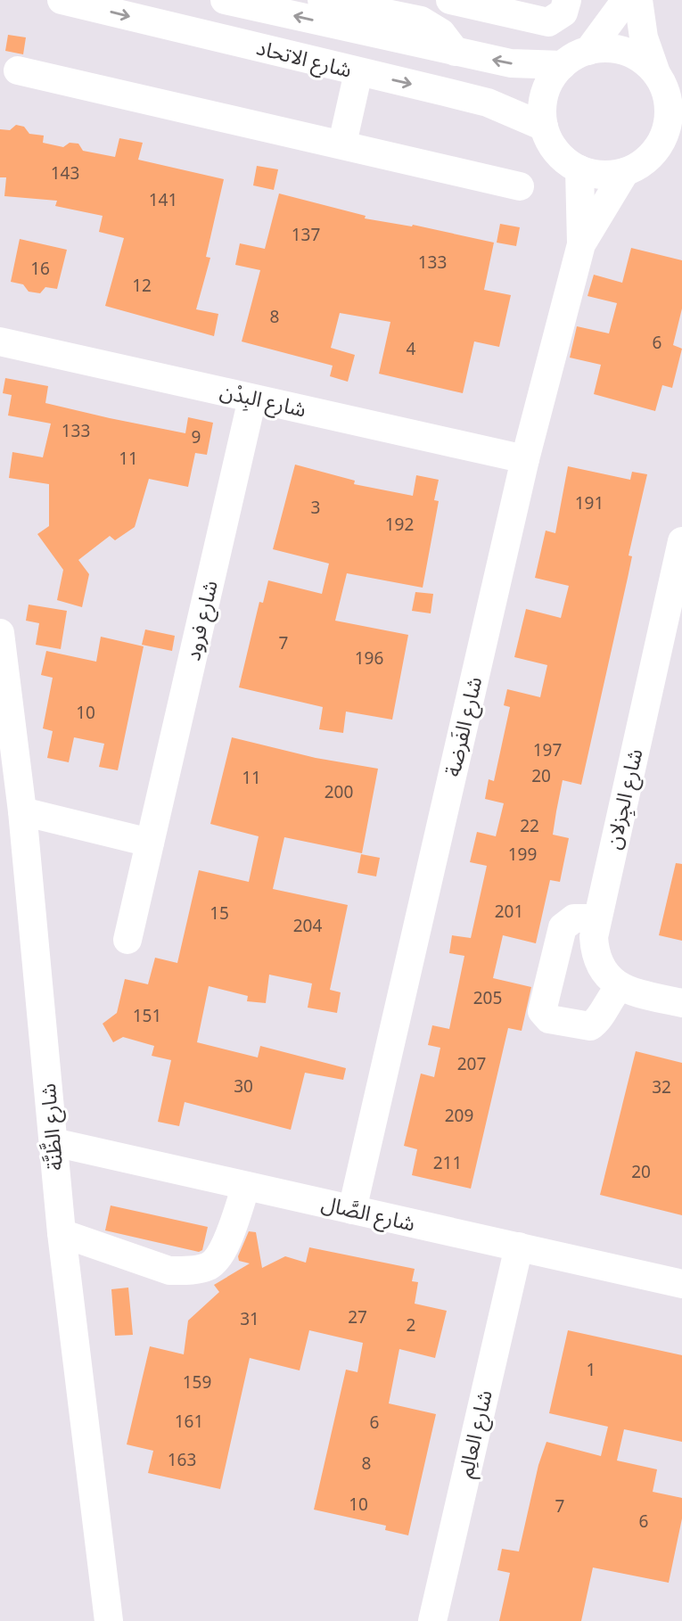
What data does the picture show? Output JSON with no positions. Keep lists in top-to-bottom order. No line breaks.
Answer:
{"streets":{"street":["شارع الاتحاد","شارع البِدْن","شارع فرود","شارع الفَرضة","شارع الجِزلان","شارع الظَّنَّة","شارع الصَّال","شارع العالِم"]},"crossings":[["شارع الاتحاد","شارع الفَرضة"],["شارع البِدْن","شارع فرود"],["شارع البِدْن","شارع الفَرضة"],["شارع الفَرضة","شارع الصَّال"],["شارع الظَّنَّة","شارع الصَّال"],["شارع الصَّال","شارع العالِم"]],"house_numbers":["143","141","137","133","16","12","8","6","4","133","9","11","191","3","192","7","196","10","197","20","11","200","22","199","201","15","204","205","151","207","30","32","209","211","20","27","31","2","1","159","161","6","163","8","10","7","6"]}
